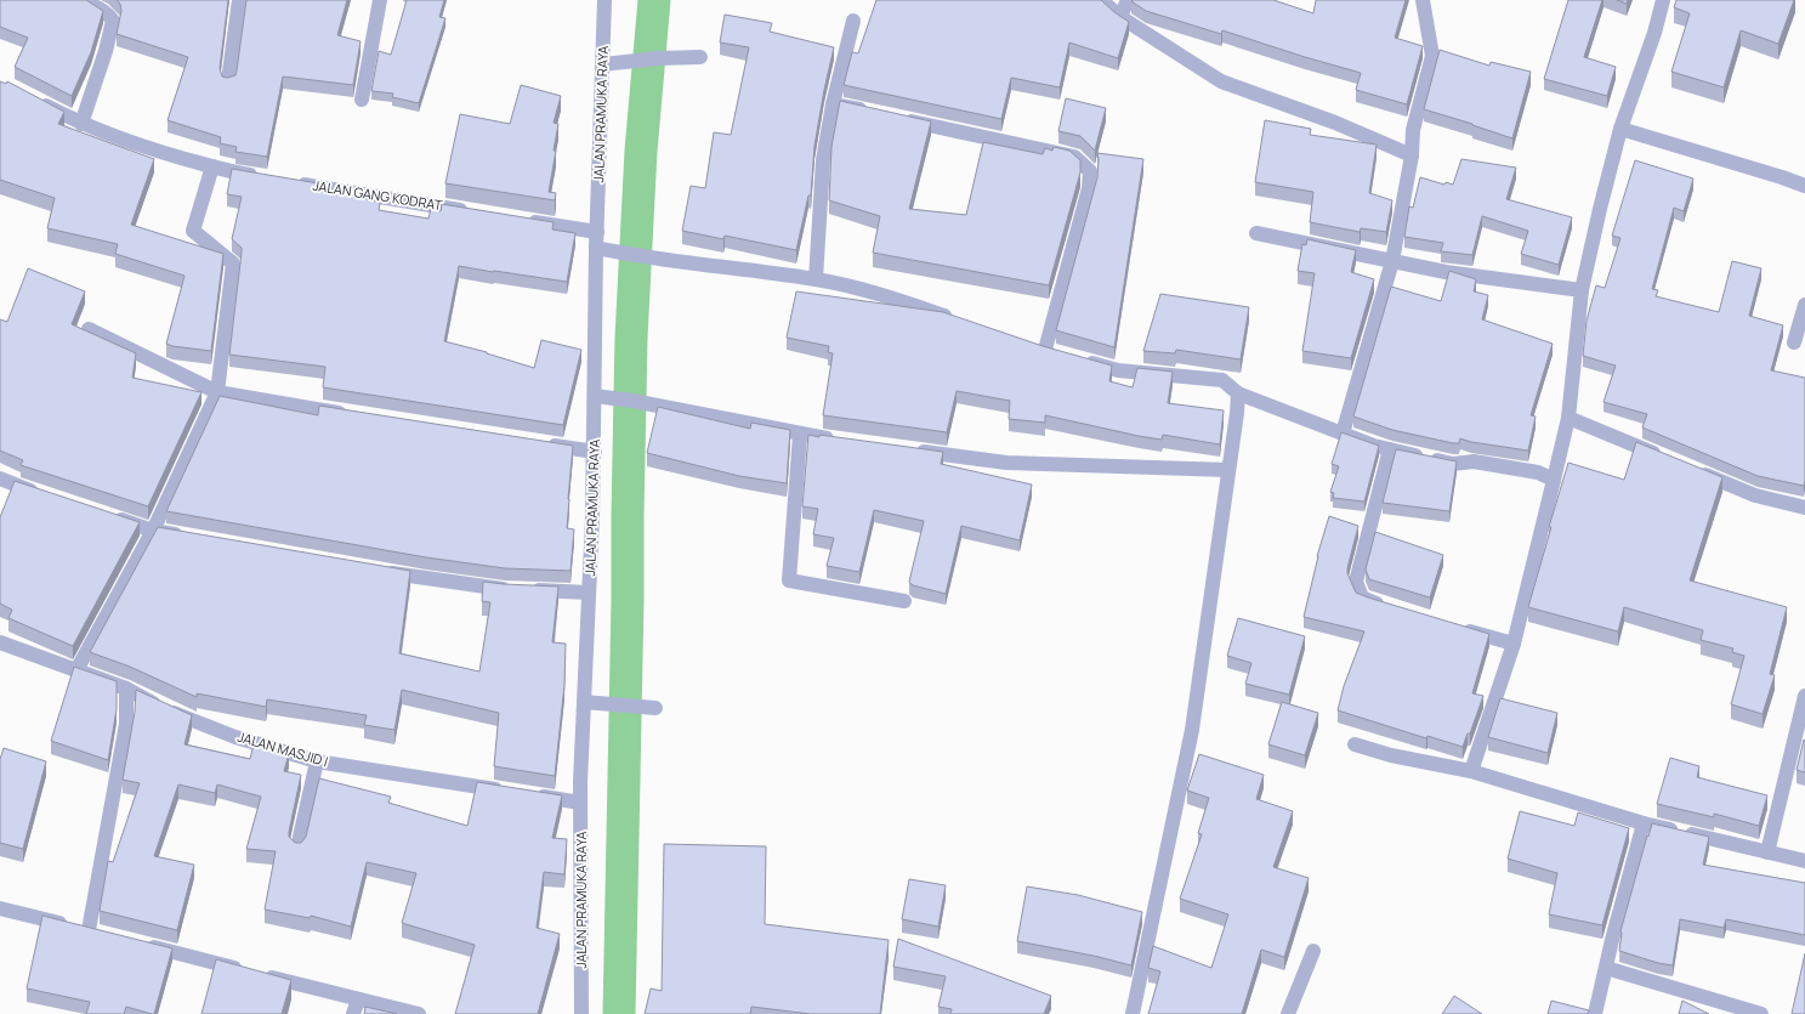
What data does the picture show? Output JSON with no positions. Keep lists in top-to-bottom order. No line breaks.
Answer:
{"streets":{"street":["JALAN PRAMUKA RAYA","JALAN GANG KODRAT","JALAN MASJID I"]}}
